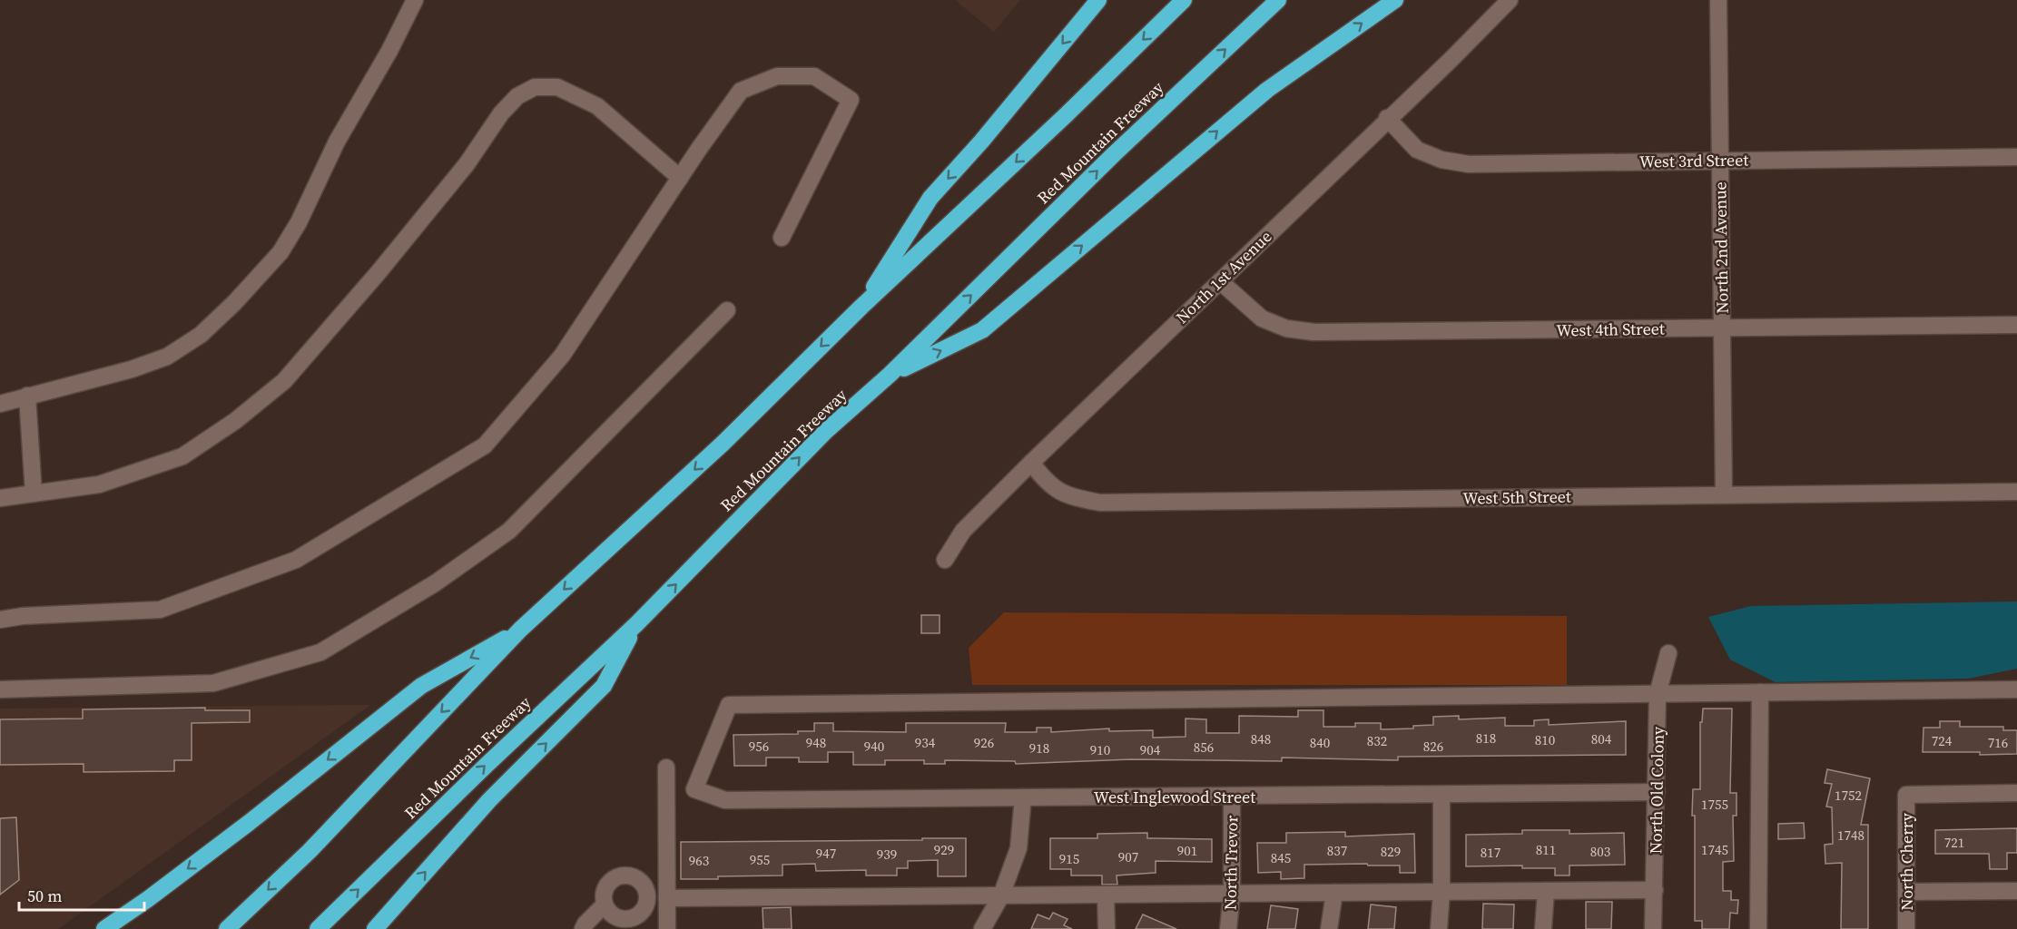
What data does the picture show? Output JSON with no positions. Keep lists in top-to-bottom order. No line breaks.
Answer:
{"streets":{"highway":["Red Mountain Freeway"],"street":["West 3rd Street","North 2nd Avenue","North 1st Avenue","West 4th Street","West 5th Street","North Old Colony","West Inglewood Street","North Cherry","North Trevor"]},"crossings":[["West 3rd Street","North 2nd Avenue"],["West 3rd Street","North 1st Avenue"],["North 2nd Avenue","West 4th Street"],["North 2nd Avenue","West 5th Street"],["North 1st Avenue","West 4th Street"],["North 1st Avenue","West 5th Street"],["North Old Colony","West Inglewood Street"],["West Inglewood Street","North Trevor"]],"house_numbers":["818","848","804","810","832","724","948","934","926","840","716","956","940","826","856","918","910","904","1752","1755","1748","721","929","811","1745","901","837","829","803","817","947","939","907","845","915","955","963"],"scale_bar":"50 m"}
